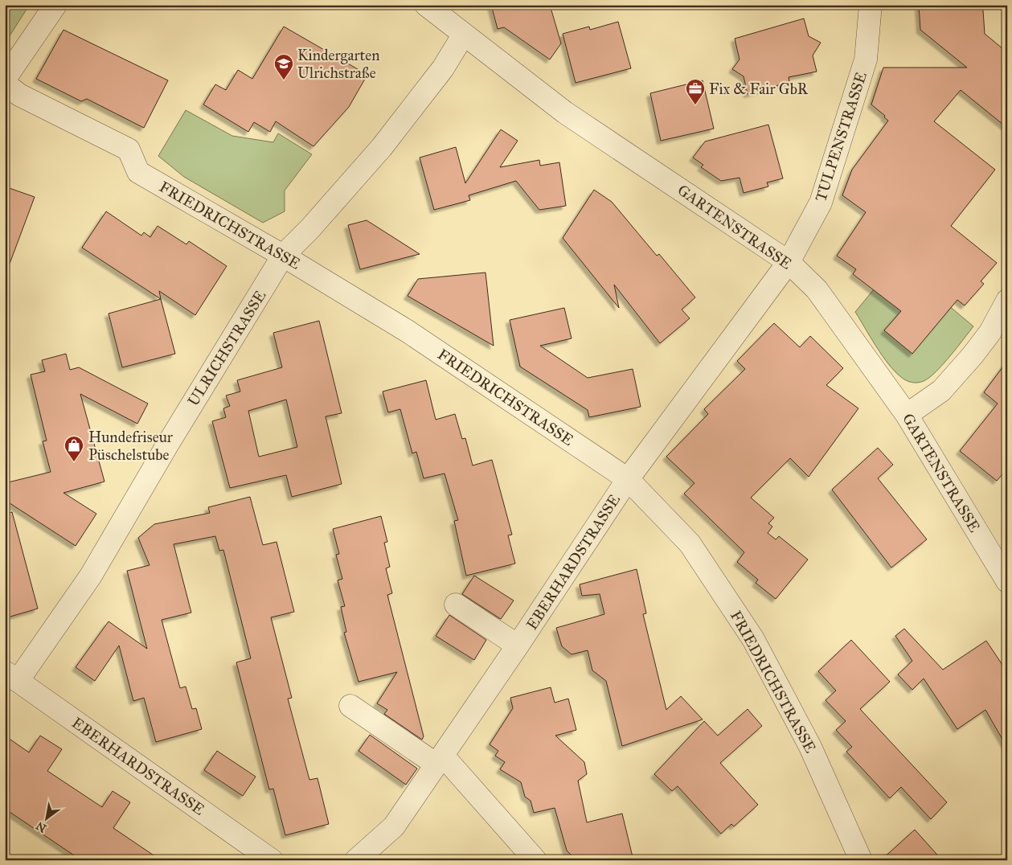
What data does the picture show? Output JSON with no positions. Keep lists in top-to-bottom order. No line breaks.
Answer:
{"streets":{"street":["TULPENSTRASSE","FRIEDRICHSTRASSE","GARTENSTRASSE","ULRICHSTRASSE","EBERHARDSTRASSE"]},"crossings":[["TULPENSTRASSE","GARTENSTRASSE"],["TULPENSTRASSE","EBERHARDSTRASSE"],["FRIEDRICHSTRASSE","ULRICHSTRASSE"],["FRIEDRICHSTRASSE","EBERHARDSTRASSE"],["GARTENSTRASSE","ULRICHSTRASSE"],["GARTENSTRASSE","EBERHARDSTRASSE"],["ULRICHSTRASSE","EBERHARDSTRASSE"]],"places":{"school or university":["Kindergarten Ulrichstraße"],"office":["Fix & Fair GbR"],"shop":["Hundefriseur Püschelstube"]},"north":"bottom left"}
